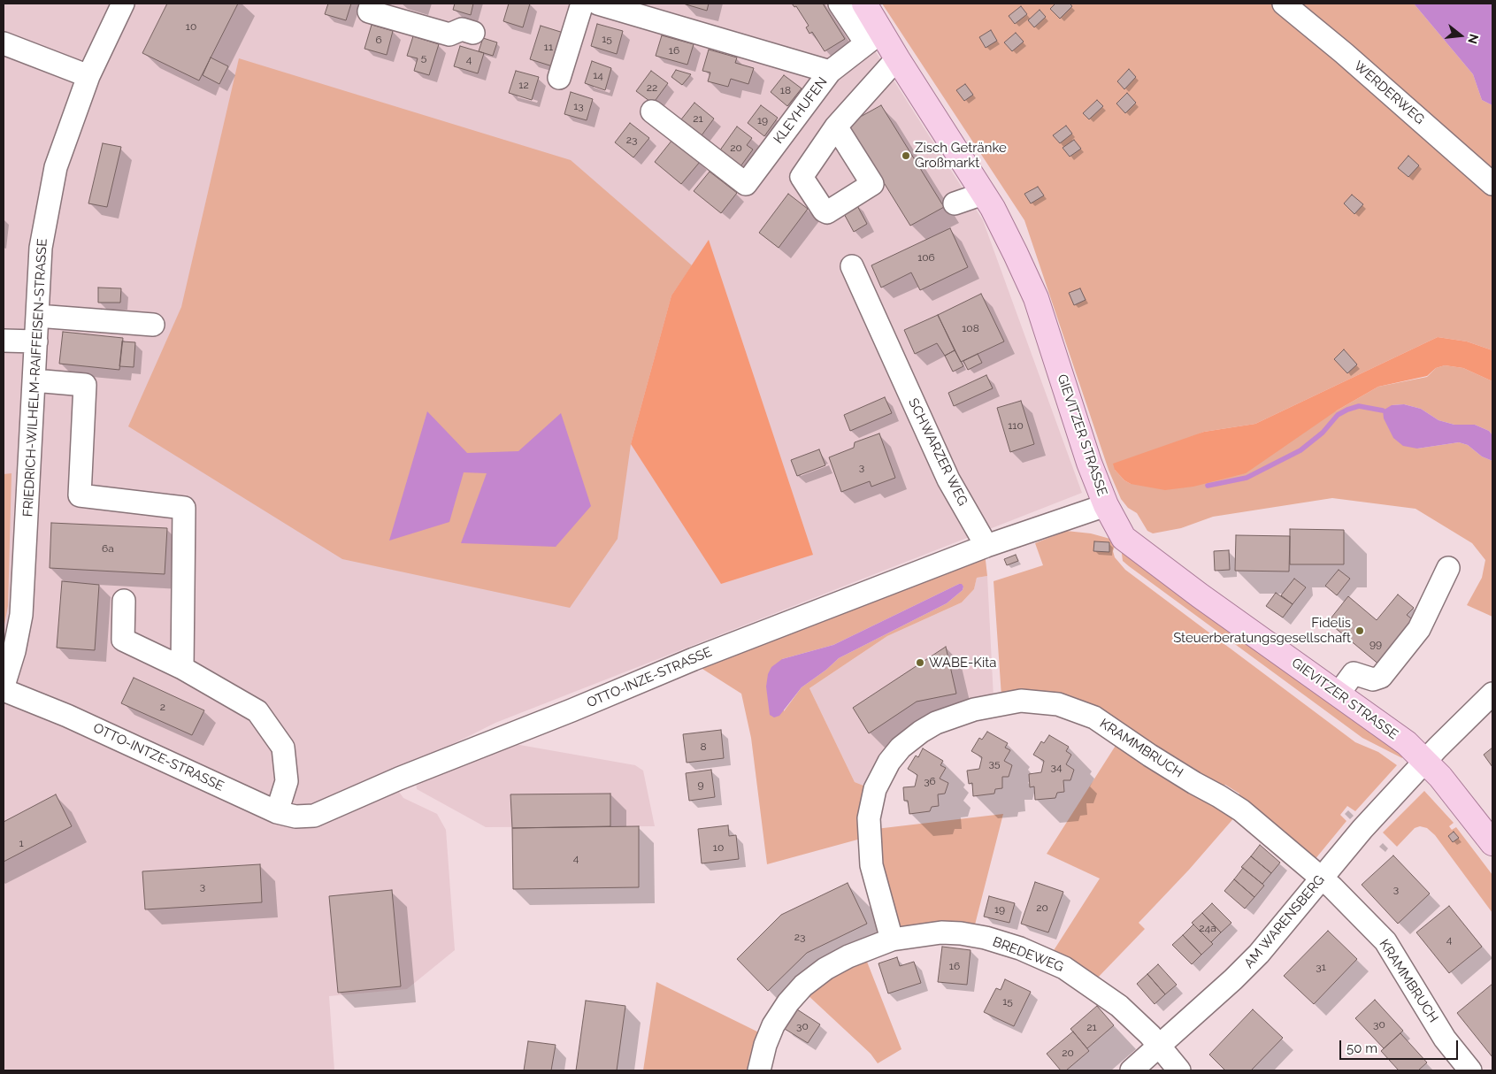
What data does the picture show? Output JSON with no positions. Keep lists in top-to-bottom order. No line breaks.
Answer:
{"streets":{"main road":["GIEVITZER STRASSE"],"street":["WERDERWEG","KLEYHUFEN","FRIEDRICH-WILHELM-RAIFFEISEN-STRASSE","SCHWARZER WEG","OTTO-INZE-STRASSE","KRAMMBRUCH","OTTO-INTZE-STRASSE","AM WARENSBERG","BREDEWEG"]},"crossings":[["GIEVITZER STRASSE","AM WARENSBERG"],["SCHWARZER WEG","OTTO-INZE-STRASSE"],["OTTO-INZE-STRASSE","OTTO-INTZE-STRASSE"],["KRAMMBRUCH","AM WARENSBERG"],["KRAMMBRUCH","BREDEWEG"],["AM WARENSBERG","BREDEWEG"]],"places":["Zisch Getränke Großmarkt","Fidelis Steuerberatungsgesellschaft","WABE-Kita"],"house_numbers":["10","15","6","11","16","5","4","14","12","22","18","13","21","19","23","20","106","108","110","3","6a","99","2","8","35","34","36","9","1","10","4","3","3","20","19","24a","23","4","16","31","15","30","30","21","20"],"scale_bar":"50 m","north":"right"}
